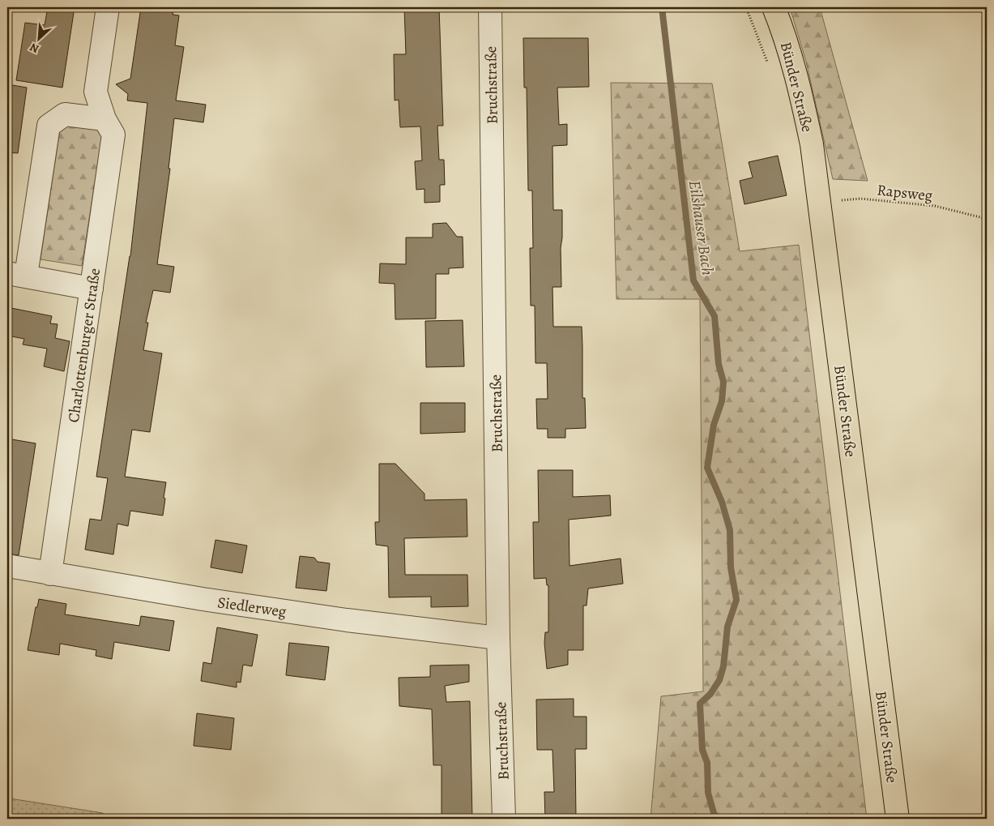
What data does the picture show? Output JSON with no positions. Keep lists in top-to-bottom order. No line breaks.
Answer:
{"streets":{"main road":["Bünder Straße"],"street":["Bruchstraße","Charlottenburger Straße","Siedlerweg"],"path":["Rapsweg"]},"crossings":[["Bruchstraße","Siedlerweg"],["Bünder Straße","Rapsweg"],["Charlottenburger Straße","Siedlerweg"]],"water":["Eilshauser Bach"],"north":"bottom left"}
